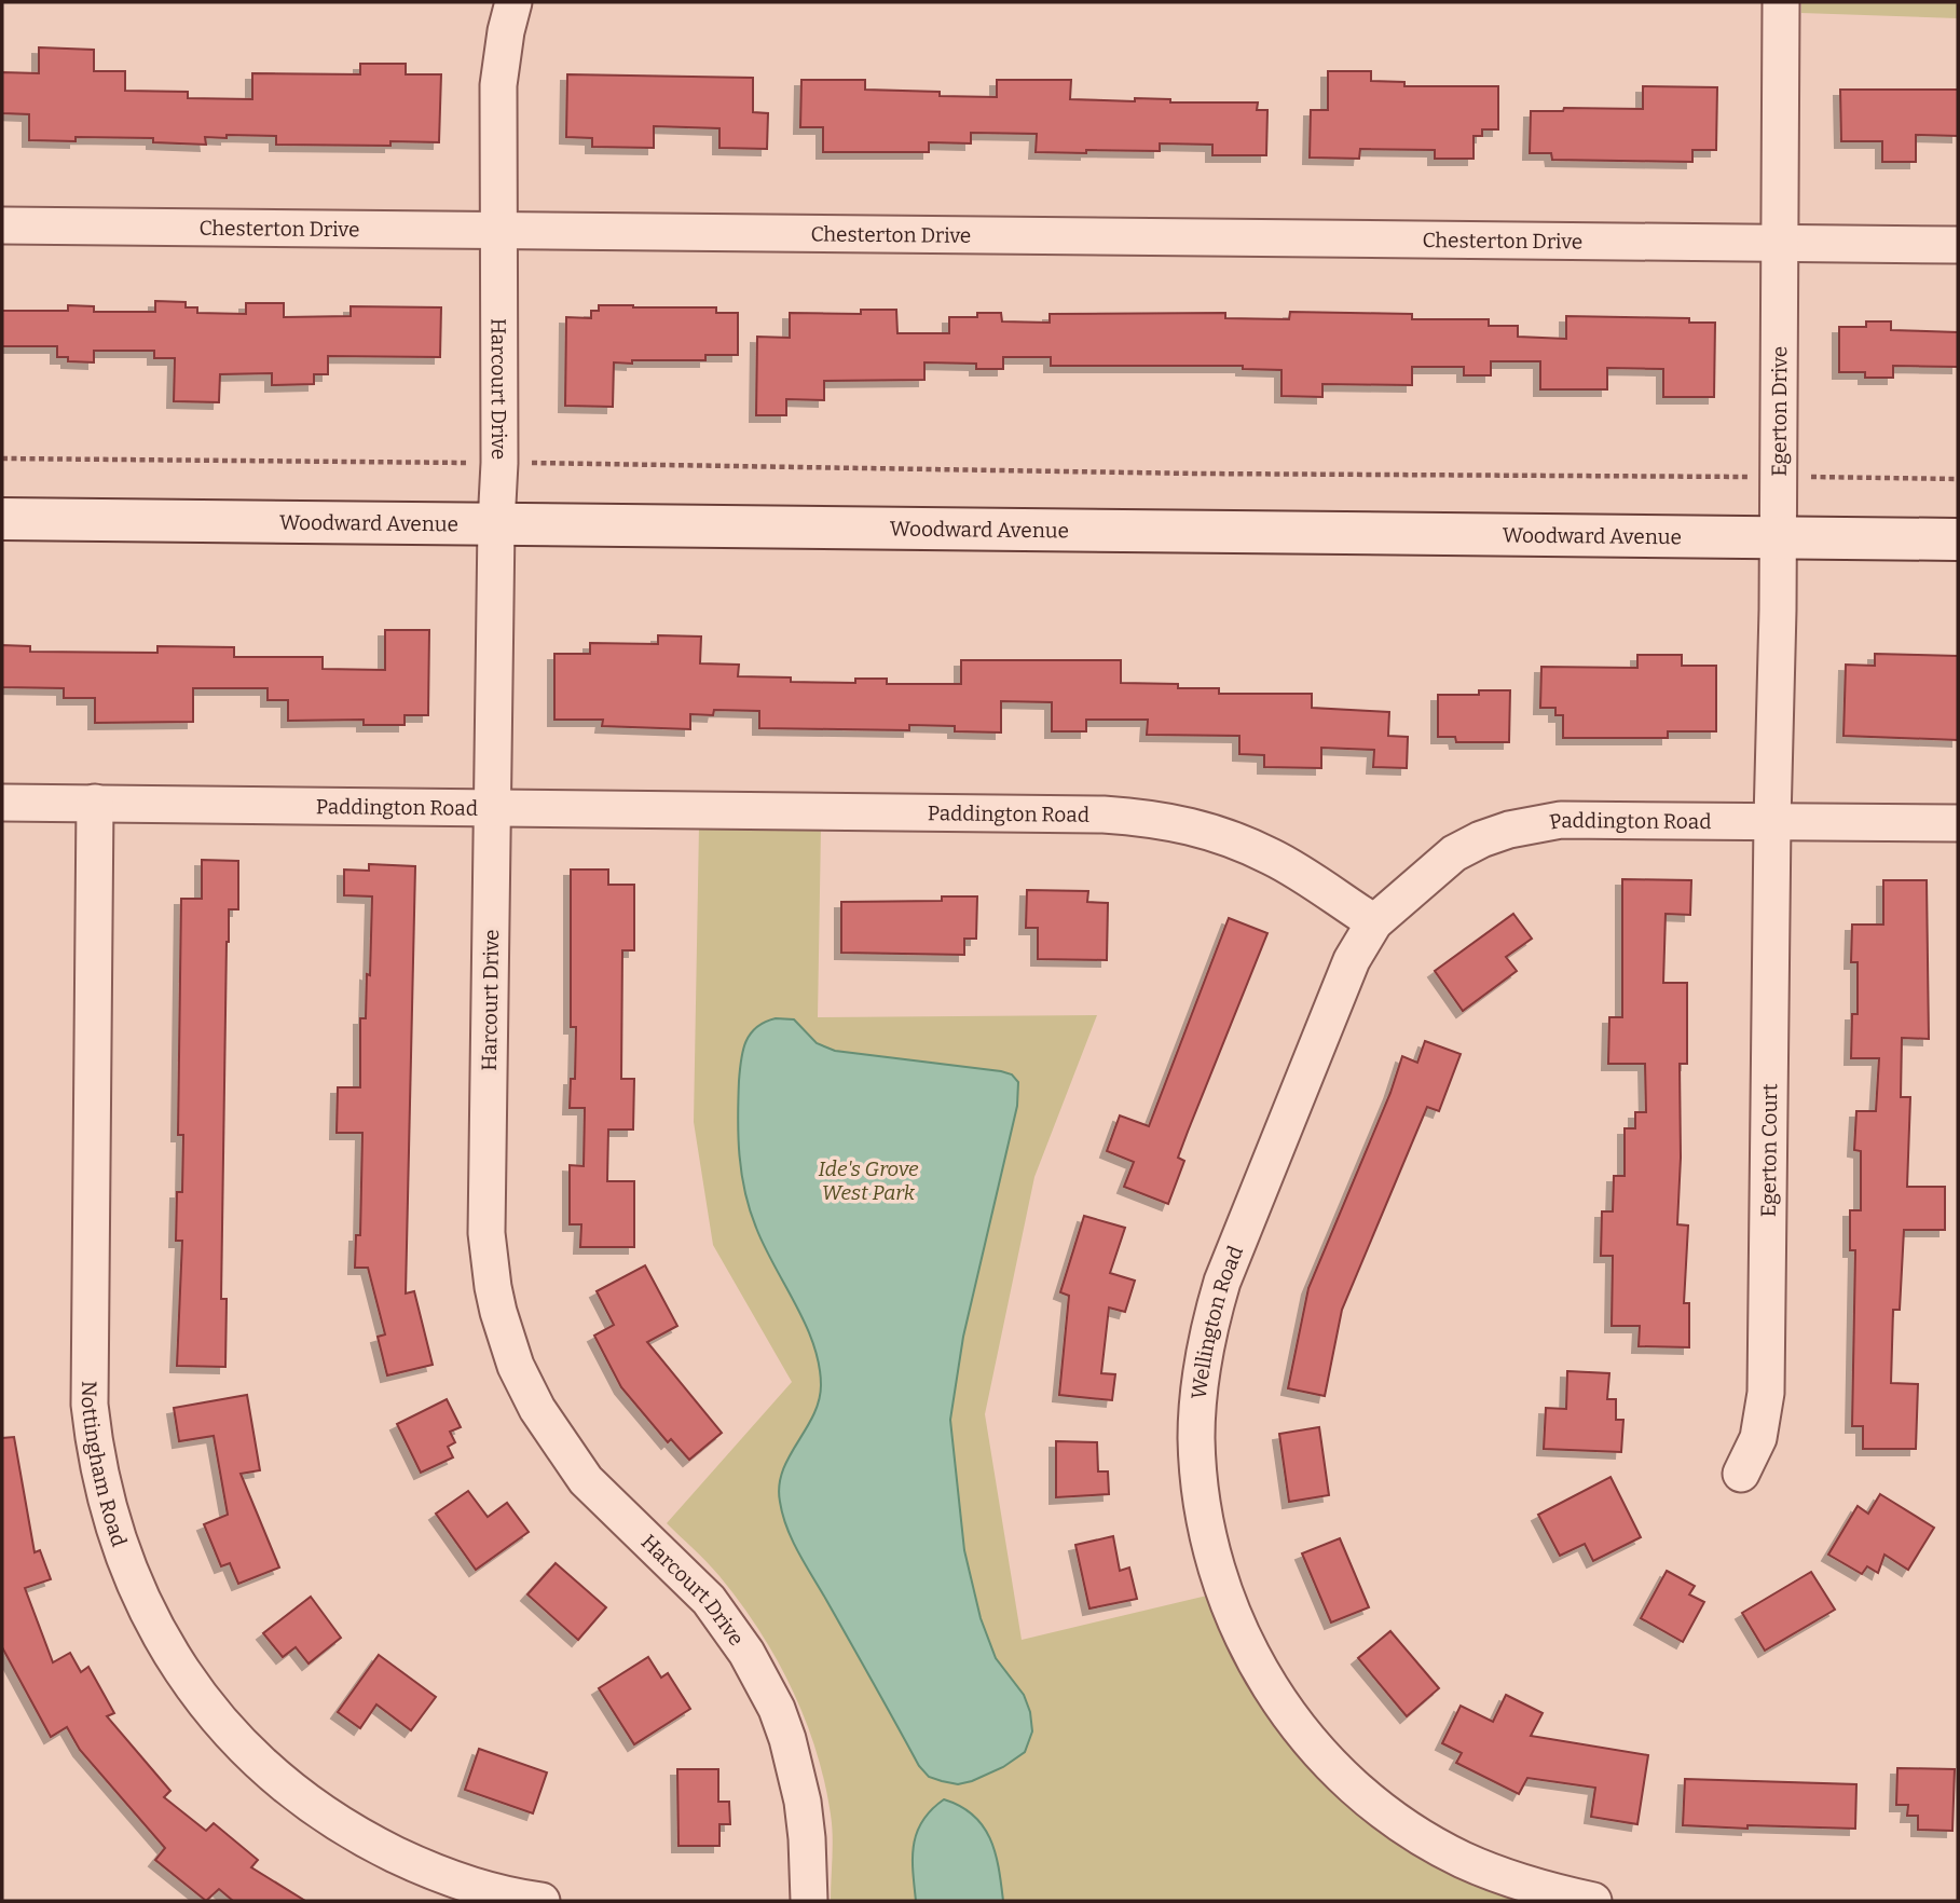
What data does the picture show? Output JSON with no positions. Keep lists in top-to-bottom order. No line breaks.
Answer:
{"streets":{"main road":["Woodward Avenue"],"street":["Chesterton Drive","Harcourt Drive","Egerton Drive","Paddington Road","Egerton Court","Wellington Road","Nottingham Road"]},"crossings":[["Chesterton Drive","Harcourt Drive"],["Chesterton Drive","Egerton Drive"],["Harcourt Drive","Woodward Avenue"],["Harcourt Drive","Paddington Road"],["Egerton Drive","Woodward Avenue"],["Egerton Drive","Paddington Road"],["Egerton Drive","Egerton Court"],["Paddington Road","Egerton Court"],["Paddington Road","Wellington Road"],["Paddington Road","Nottingham Road"]],"parks":["Ide's Grove West Park"]}
